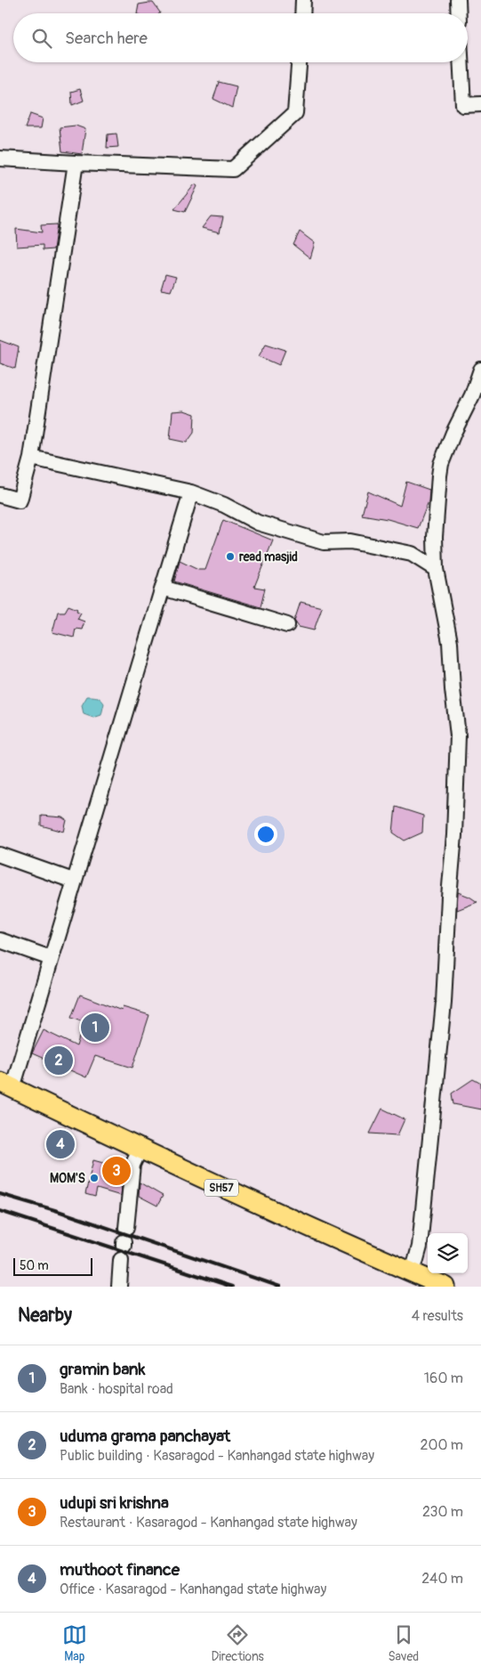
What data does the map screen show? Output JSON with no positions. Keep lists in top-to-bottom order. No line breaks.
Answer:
{"streets":{"main road":["SH57"]},"places":["read masjid","MOM'S"],"scale_bar":"50 m","page":{"search":"Search here","pins":["1","2","4","3"],"scale":"50 m","heading":["Nearby","4 results"],"list":[{"mark":"1","name":"gramin bank","note":"Bank · hospital road","value":"160 m"},{"mark":"2","name":"uduma grama panchayat","note":"Public building · Kasaragod - Kanhangad state highway","value":"200 m"},{"mark":"3","name":"udupi sri krishna","note":"Restaurant · Kasaragod - Kanhangad state highway","value":"230 m"},{"mark":"4","name":"muthoot finance","note":"Office · Kasaragod - Kanhangad state highway","value":"240 m"}],"nav":["Map","Directions","Saved"]}}
